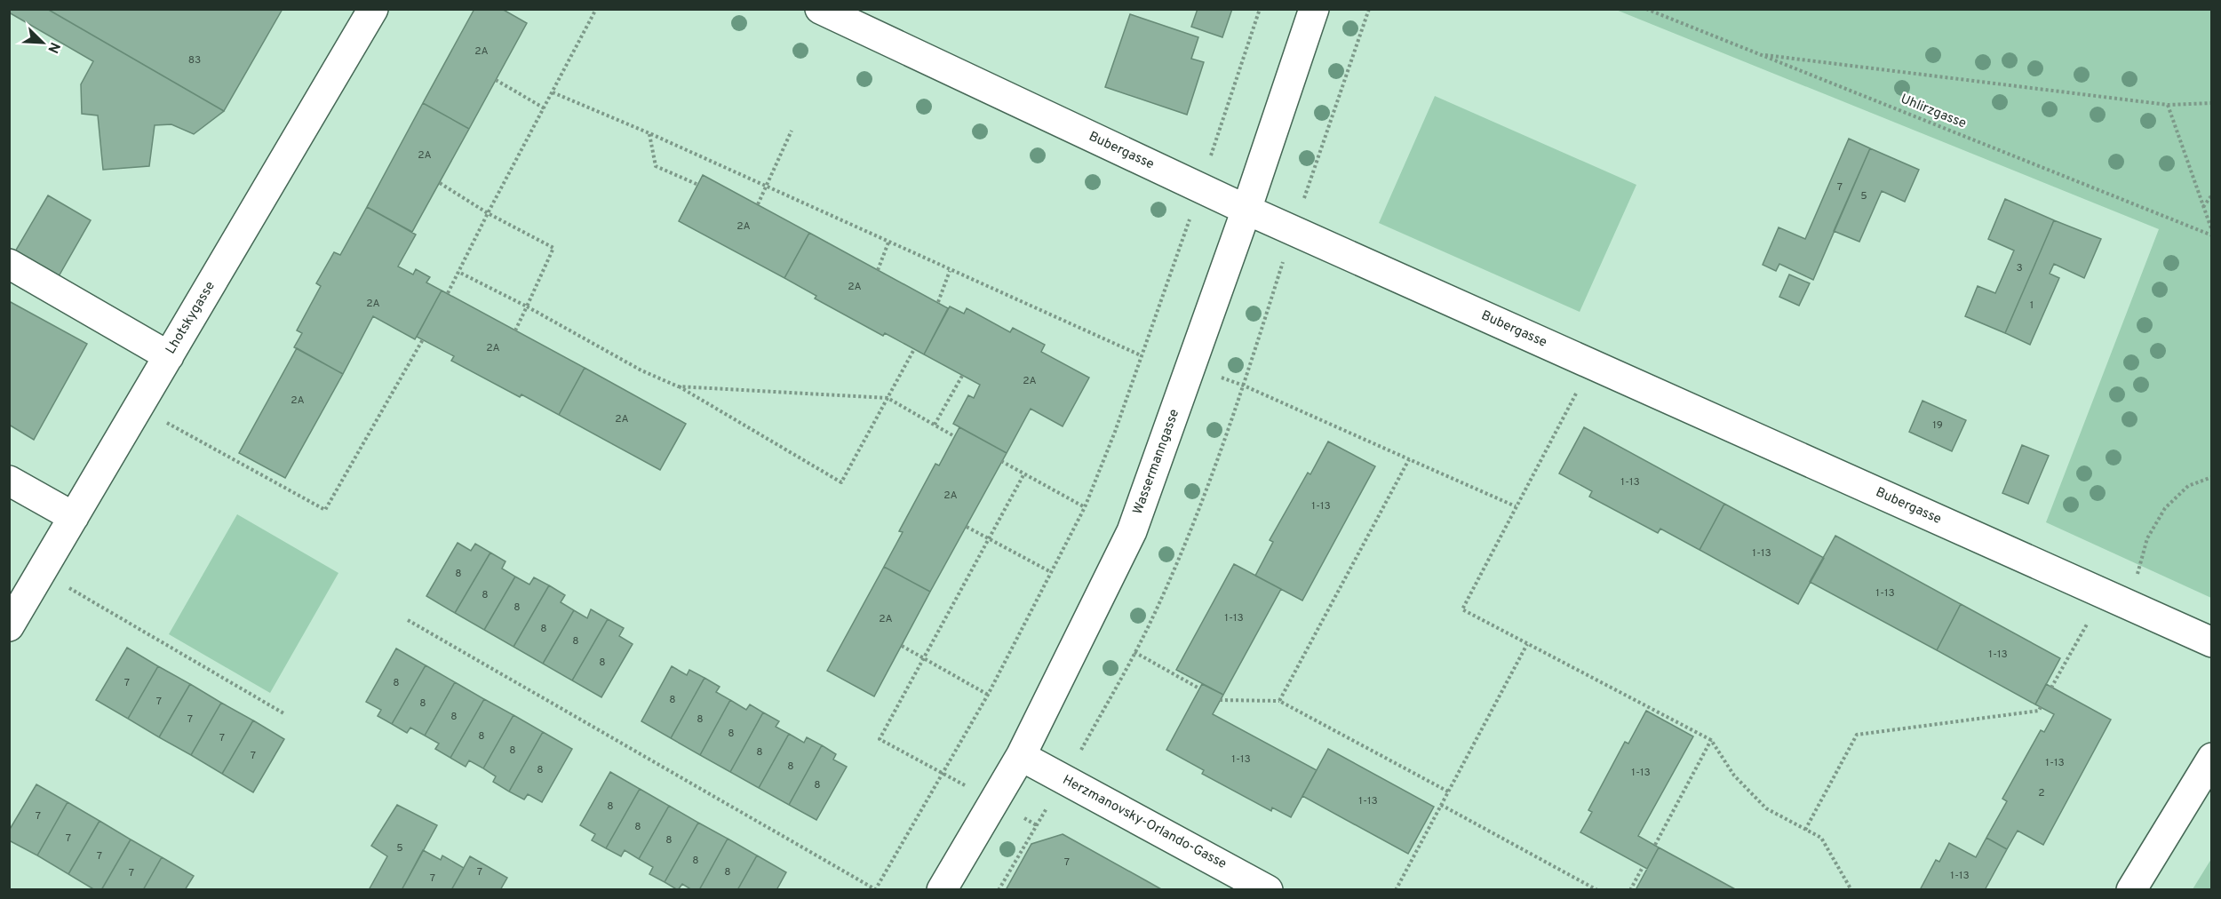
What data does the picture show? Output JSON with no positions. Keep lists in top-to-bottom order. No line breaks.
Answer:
{"streets":{"street":["Bubergasse","Lhotskygasse","Wassermanngasse","Herzmanovsky-Orlando-Gasse"],"path":["Uhlirzgasse"]},"crossings":[["Bubergasse","Wassermanngasse"],["Wassermanngasse","Herzmanovsky-Orlando-Gasse"]],"house_numbers":["2A","83","2A","7","5","2A","3","2A","2A","1","2A","2A","2A","2A","19","1-13","2A","1-13","1-13","8","1-13","8","8","1-13","2A","8","8","1-13","8","7","8","8","7","8","8","7","8","8","8","7","8","8","7","1-13","1-13","8","8","1-13","8","2","1-13","8","7","8","7","8","5","7","8","7","7","8","7","1-13","7"],"north":"bottom right"}
